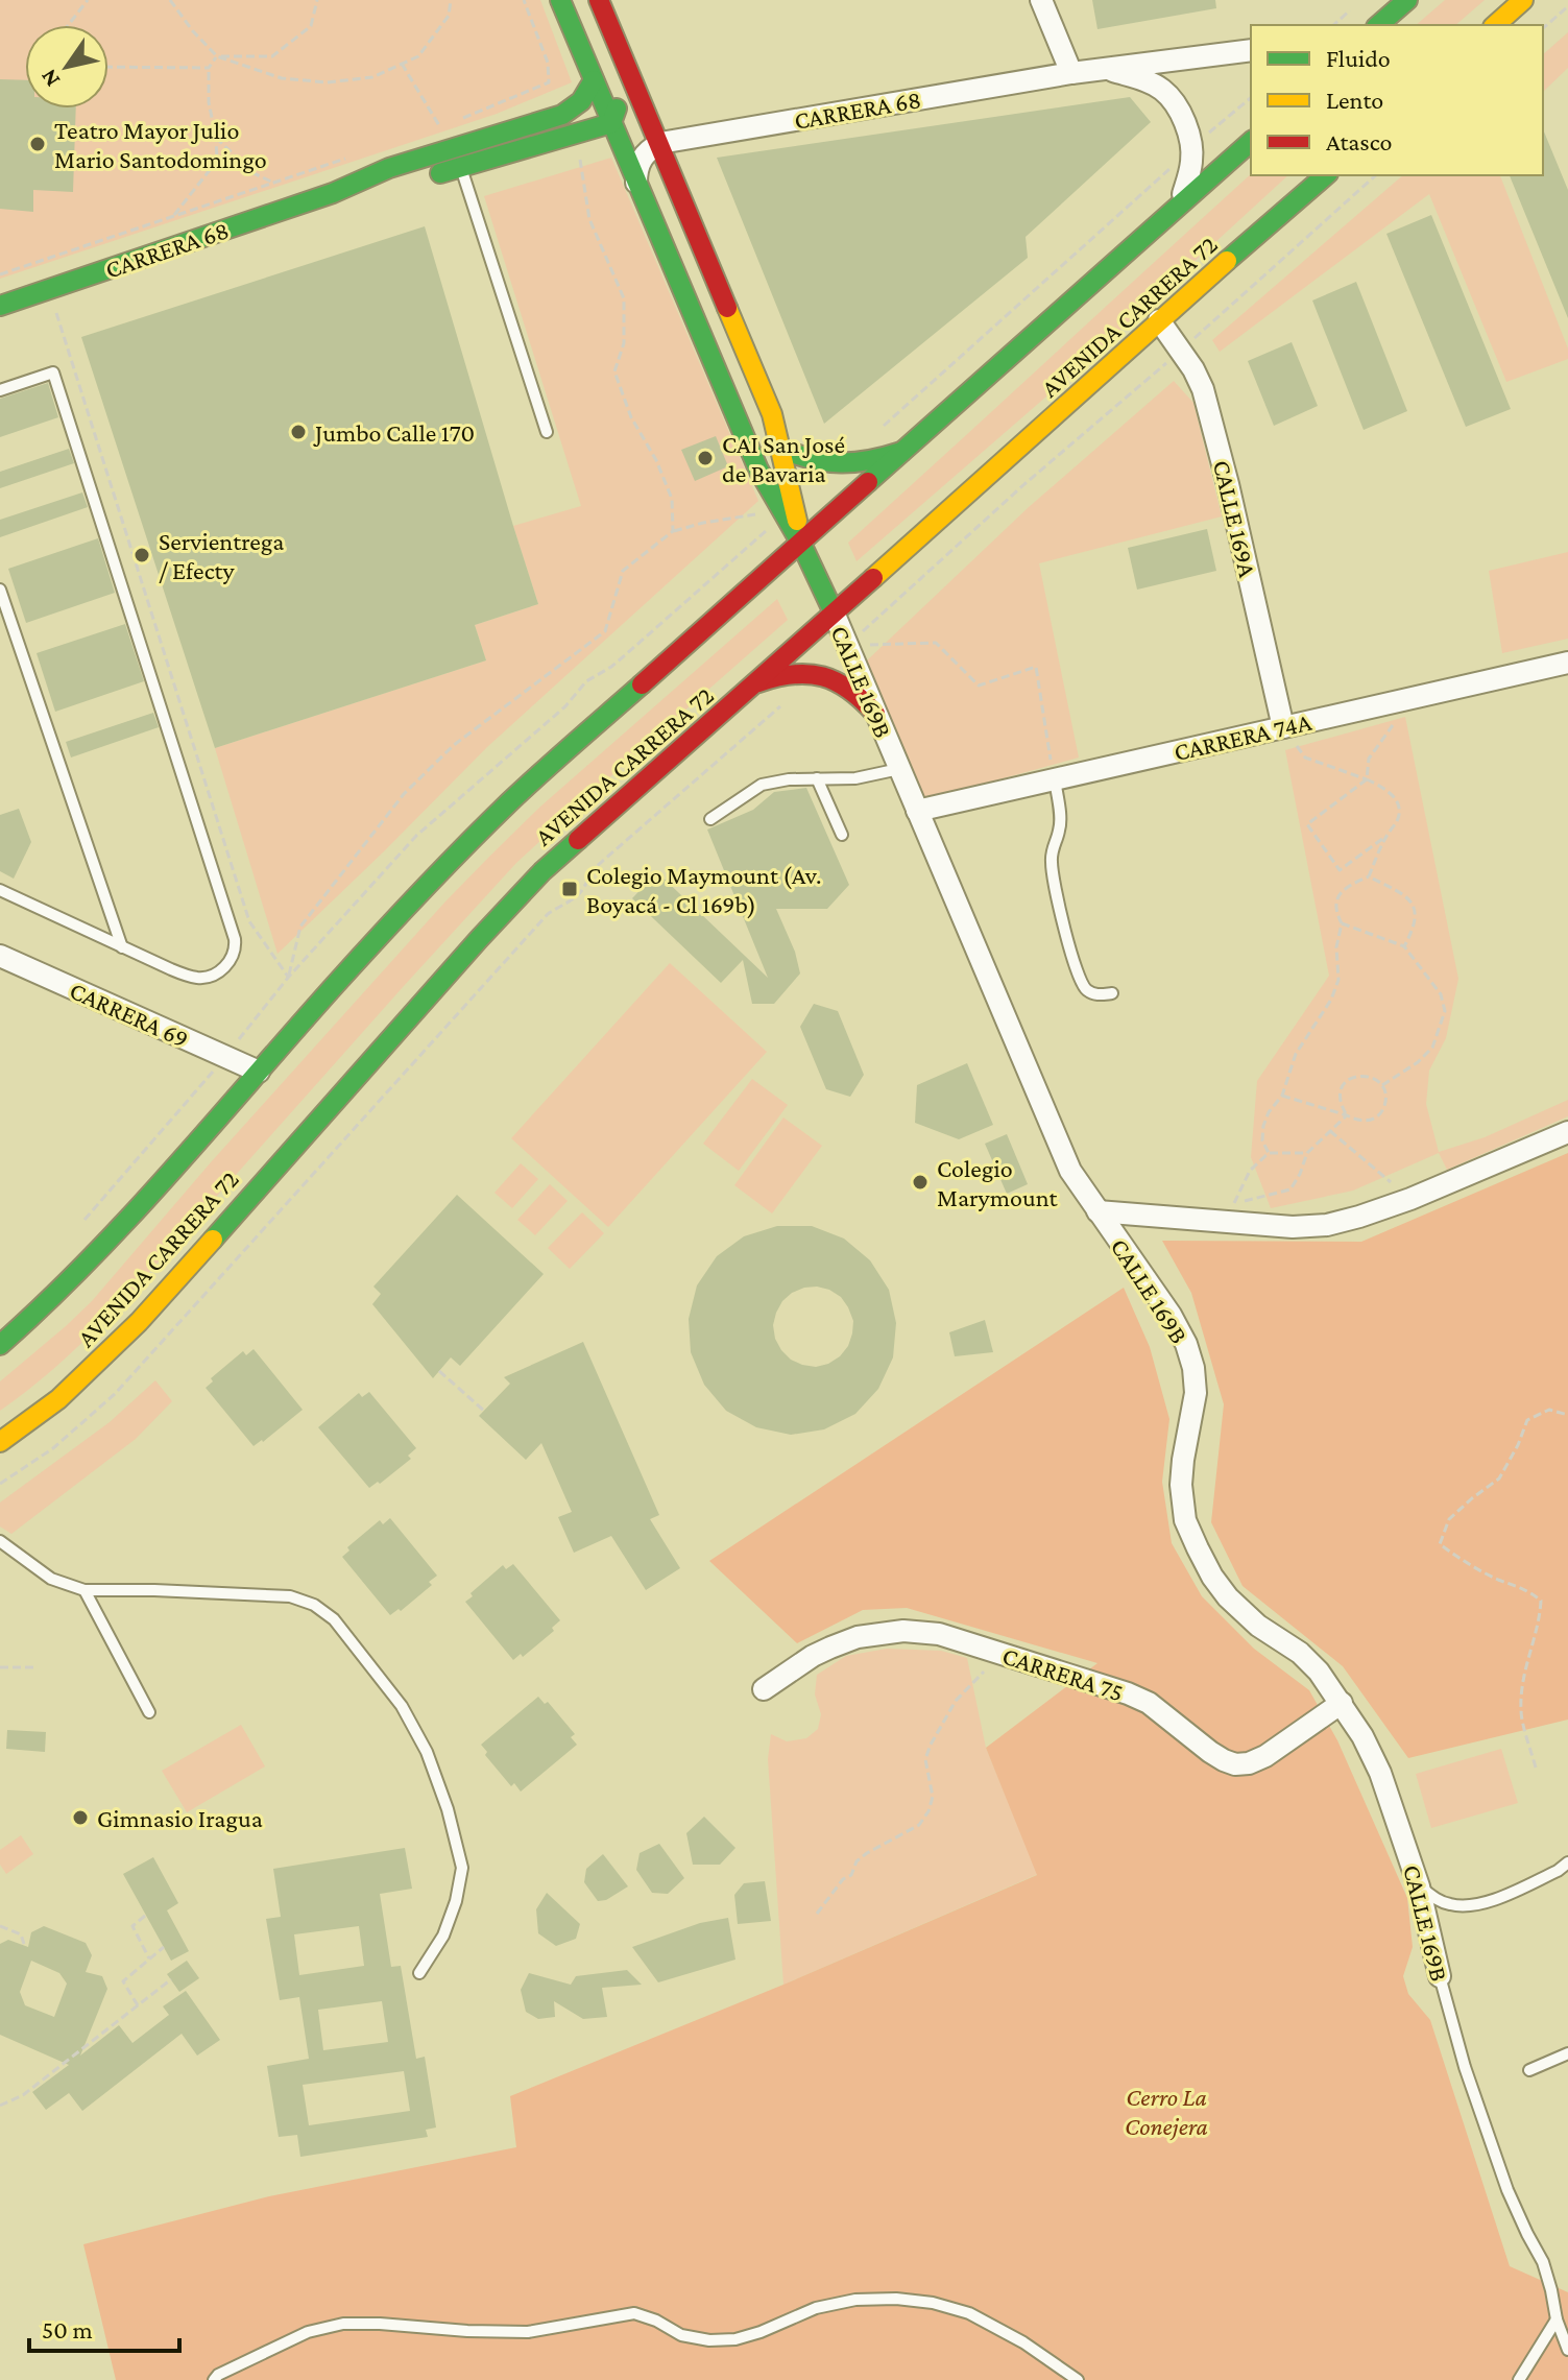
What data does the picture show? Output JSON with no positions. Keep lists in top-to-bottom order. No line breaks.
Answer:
{"streets":{"main road":["CARRERA 68","AVENIDA CARRERA 72","CALLE 169B"],"street":["CALLE 169A","CARRERA 74A","CARRERA 69","CARRERA 75"]},"crossings":[["CARRERA 68","AVENIDA CARRERA 72"],["CARRERA 68","CALLE 169B"],["AVENIDA CARRERA 72","CALLE 169A"],["AVENIDA CARRERA 72","CALLE 169B"],["AVENIDA CARRERA 72","CARRERA 69"],["CALLE 169A","CARRERA 74A"],["CALLE 169B","CARRERA 74A"],["CALLE 169B","CARRERA 75"]],"parks":["Cerro La Conejera"],"places":{"other":["Teatro Mayor Julio Mario Santodomingo","Jumbo Calle 170","CAI San José de Bavaria","Servientrega / Efecty","Colegio Marymount","Gimnasio Iragua"],"transit":["Colegio Maymount (Av. Boyacá - Cl 169b)"]},"legend":["Fluido","Lento","Atasco"],"scale_bar":"50 m","north":"bottom left"}
